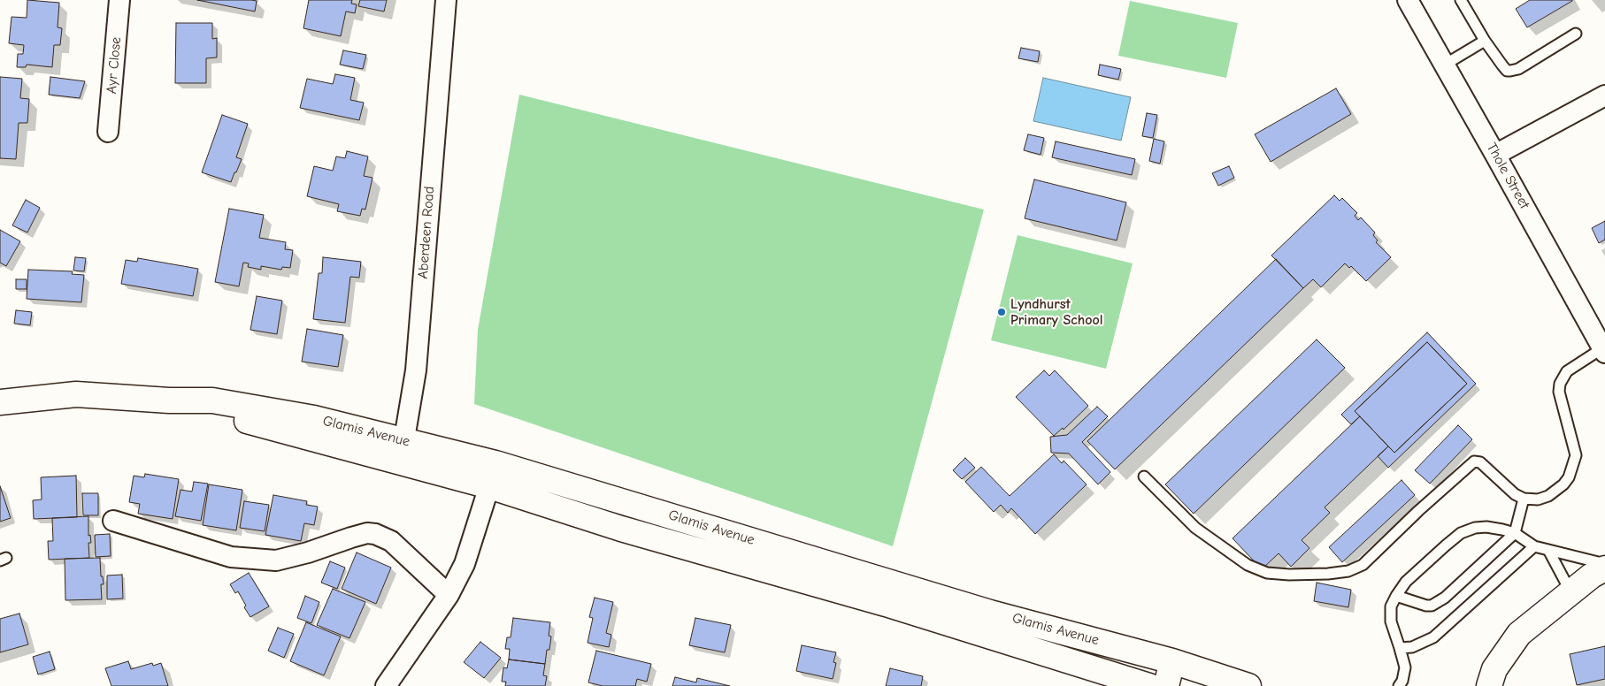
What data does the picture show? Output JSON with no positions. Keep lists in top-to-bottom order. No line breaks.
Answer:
{"streets":{"main road":["Glamis Avenue"],"street":["Ayr Close","Thole Street","Aberdeen Road"]},"crossings":[["Aberdeen Road","Glamis Avenue"]],"places":["Lyndhurst Primary School"]}
